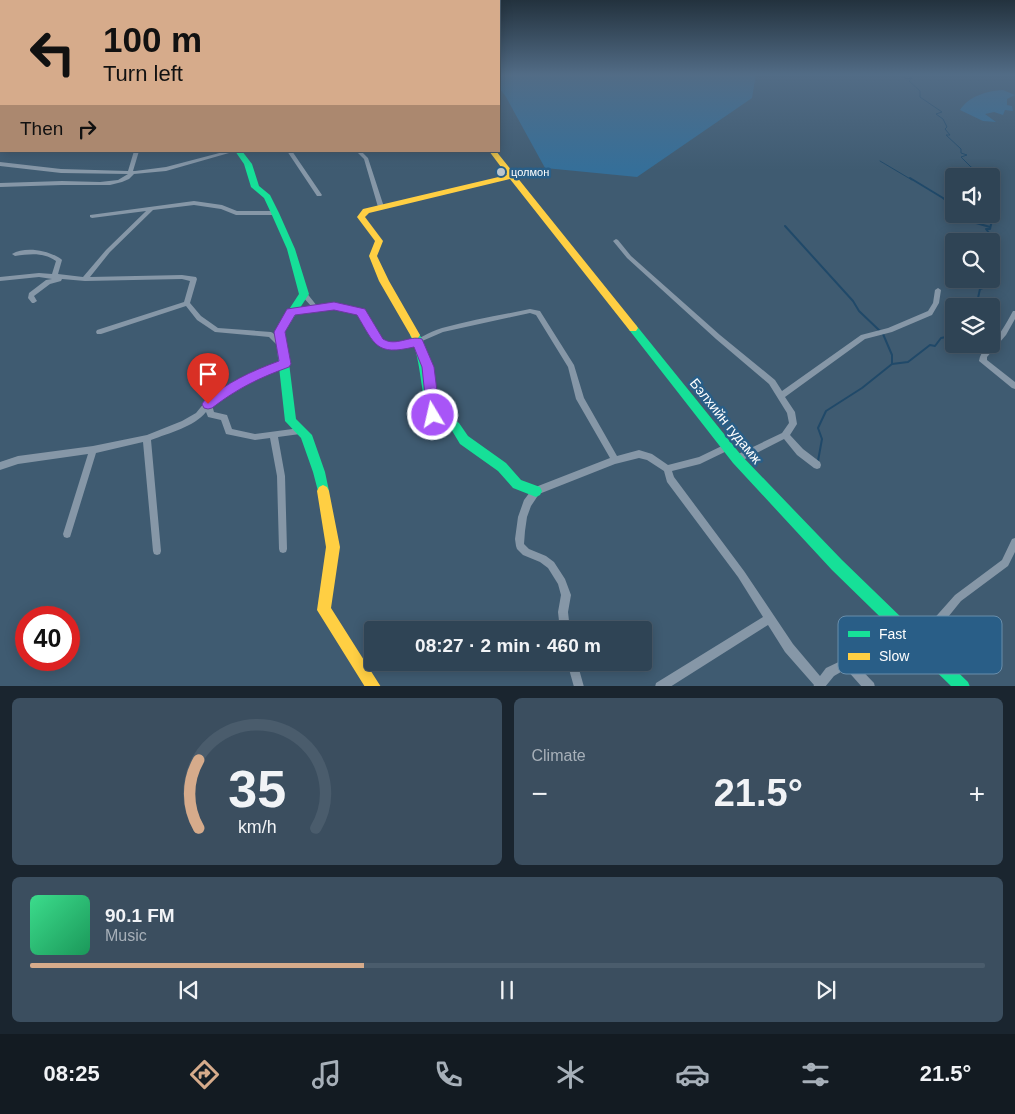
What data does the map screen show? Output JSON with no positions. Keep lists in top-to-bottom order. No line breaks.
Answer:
{"streets":{"street":["Бэлхийн гудамж"]},"places":["цолмон"],"legend":["Fast","Slow"],"page":{"turn":["100 m","Turn left"],"then":"Then","limit":"40","trip":"08:27 · 2 min · 460 m","tile":"Climate","heat":["−","21.5°","+"],"song":["90.1 FM","Music"],"tabs":["08:25","21.5°"],"gauge":["35","km/h"]}}
